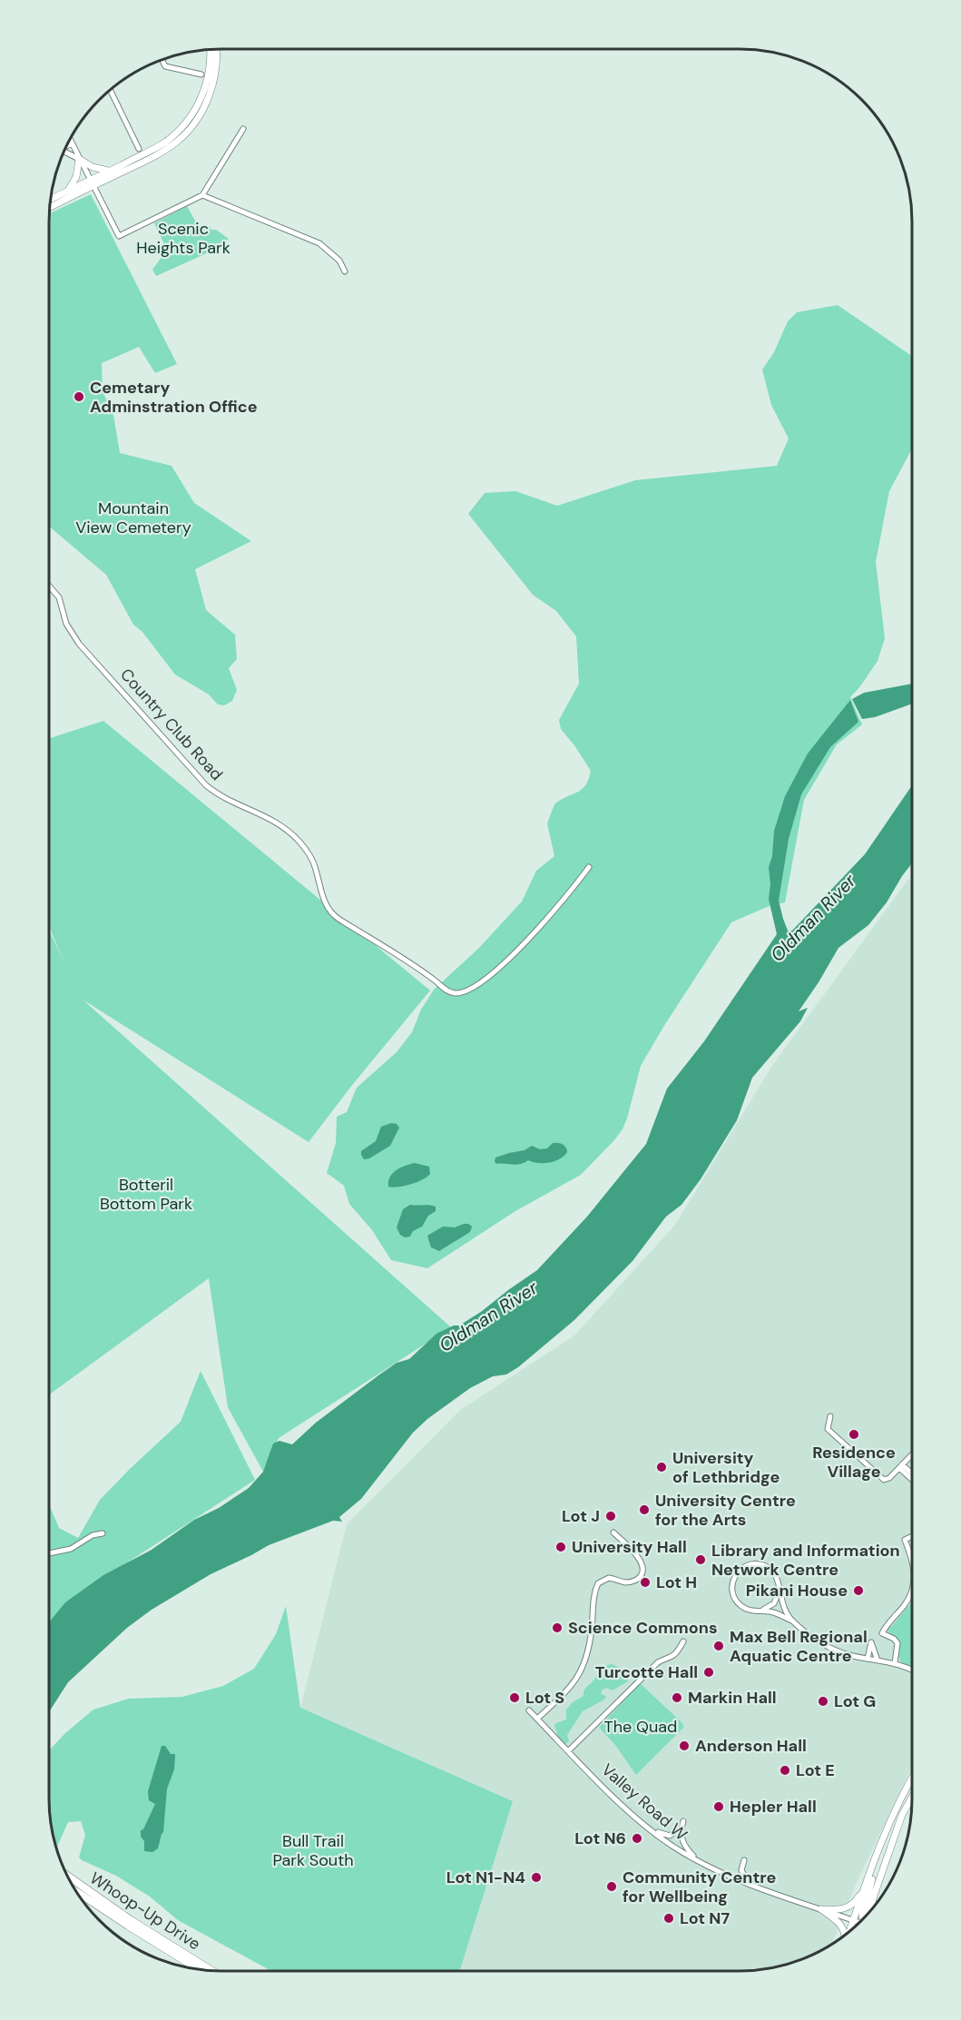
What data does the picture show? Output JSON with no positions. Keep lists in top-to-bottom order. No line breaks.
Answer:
{"streets":{"highway":["Whoop-Up Drive"],"street":["Country Club Road","Valley Road W"]},"water":["Oldman River"],"parks":["Scenic Heights Park","Mountain View Cemetery","Botteril Bottom Park","The Quad","Bull Trail Park South"],"places":["Cemetary Adminstration Office","Residence Village","University of Lethbridge","University Centre for the Arts","Lot J","University Hall","Library and Information Network Centre","Lot H","Pikani House","Science Commons","Max Bell Regional Aquatic Centre","Turcotte Hall","Lot S","Markin Hall","Lot G","Anderson Hall","Lot E","Hepler Hall","Lot N6","Lot N1-N4","Community Centre for Wellbeing","Lot N7"]}
